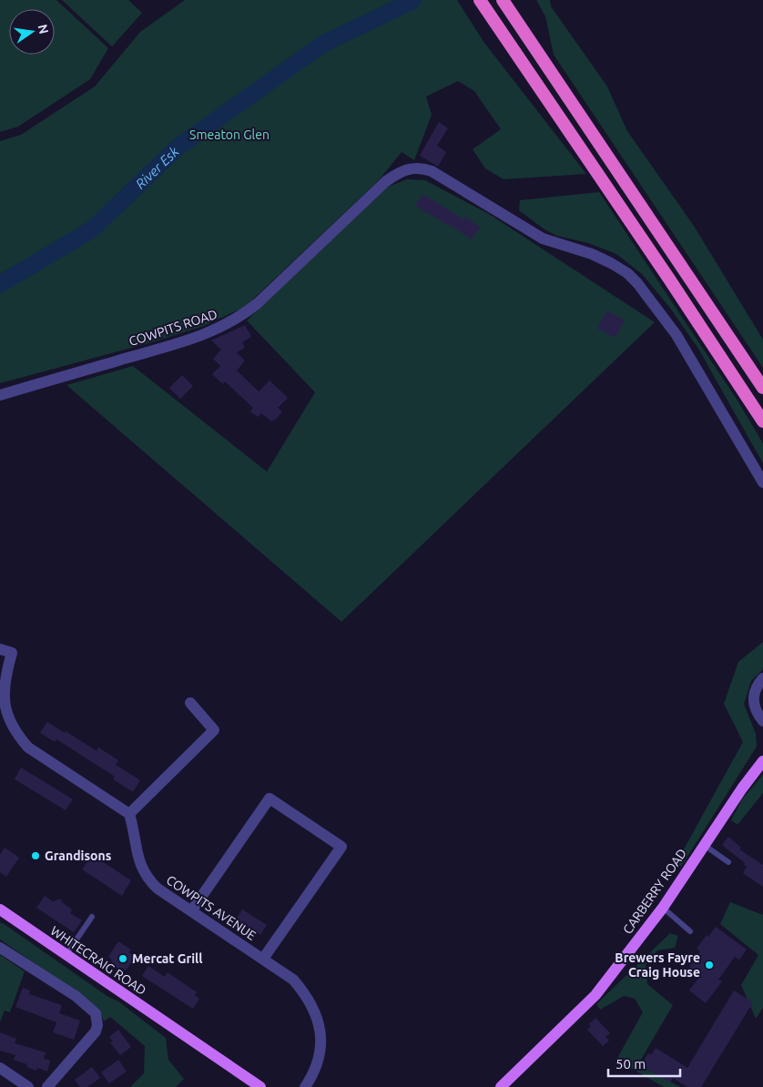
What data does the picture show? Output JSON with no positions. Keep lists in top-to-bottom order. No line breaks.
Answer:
{"streets":{"main road":["CARBERRY ROAD","WHITECRAIG ROAD"],"street":["COWPITS ROAD","COWPITS AVENUE"]},"water":["River Esk"],"parks":["Smeaton Glen"],"places":["Grandisons","Mercat Grill","Brewers Fayre Craig House"],"scale_bar":"50 m","north":"right"}
